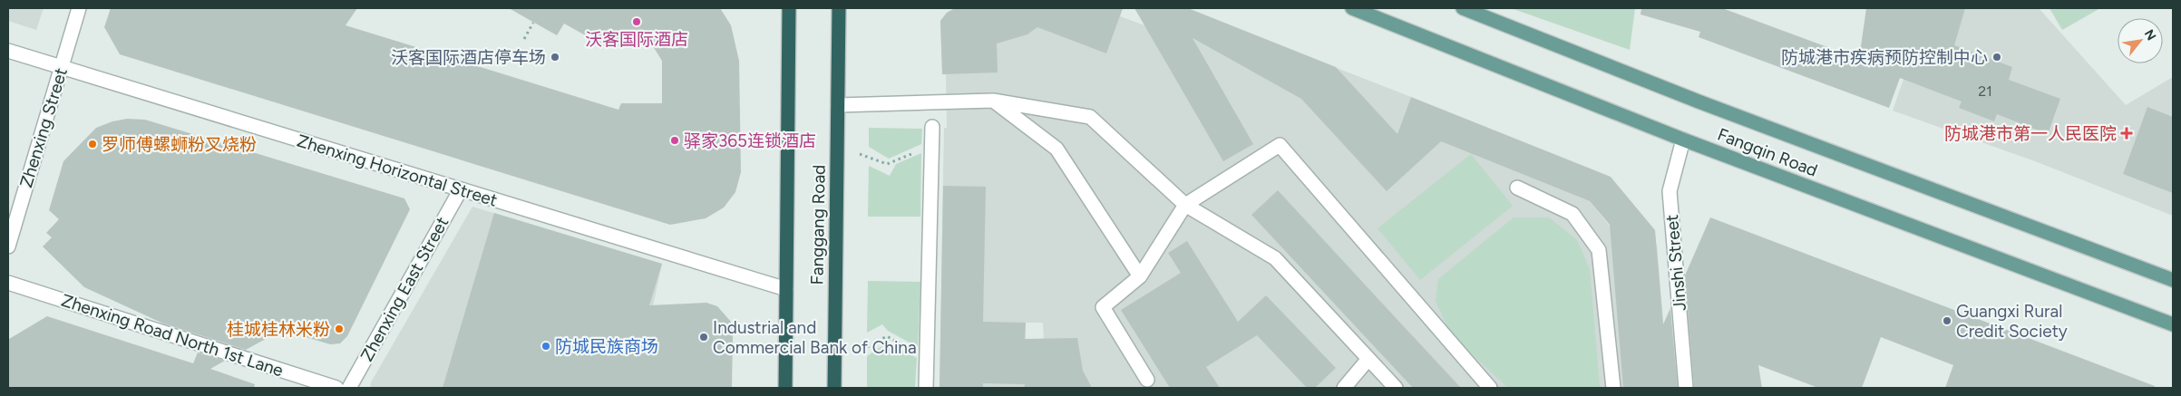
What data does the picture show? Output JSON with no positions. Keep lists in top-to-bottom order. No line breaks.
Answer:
{"streets":{"highway":["Fanggang Road"],"main road":["Fangqin Road"],"street":["Zhenxing Street","Zhenxing Horizontal Street","Jinshi Street","Zhenxing East Street","Zhenxing Road North 1st Lane"]},"crossings":[["Zhenxing Street","Zhenxing Horizontal Street"],["Fangqin Road","Jinshi Street"],["Zhenxing Horizontal Street","Fanggang Road"],["Zhenxing Horizontal Street","Zhenxing East Street"]],"places":{"other":["沃客国际酒店","沃客国际酒店停车场","防城港市疾病预防控制中心","驿家365连锁酒店","罗师傅螺蛳粉叉烧粉","Guangxi Rural Credit Society","桂城桂林米粉","Industrial and Commercial Bank of China","防城民族商场"],"health":["防城港市第一人民医院"]},"house_numbers":["21"],"north":"top right"}
